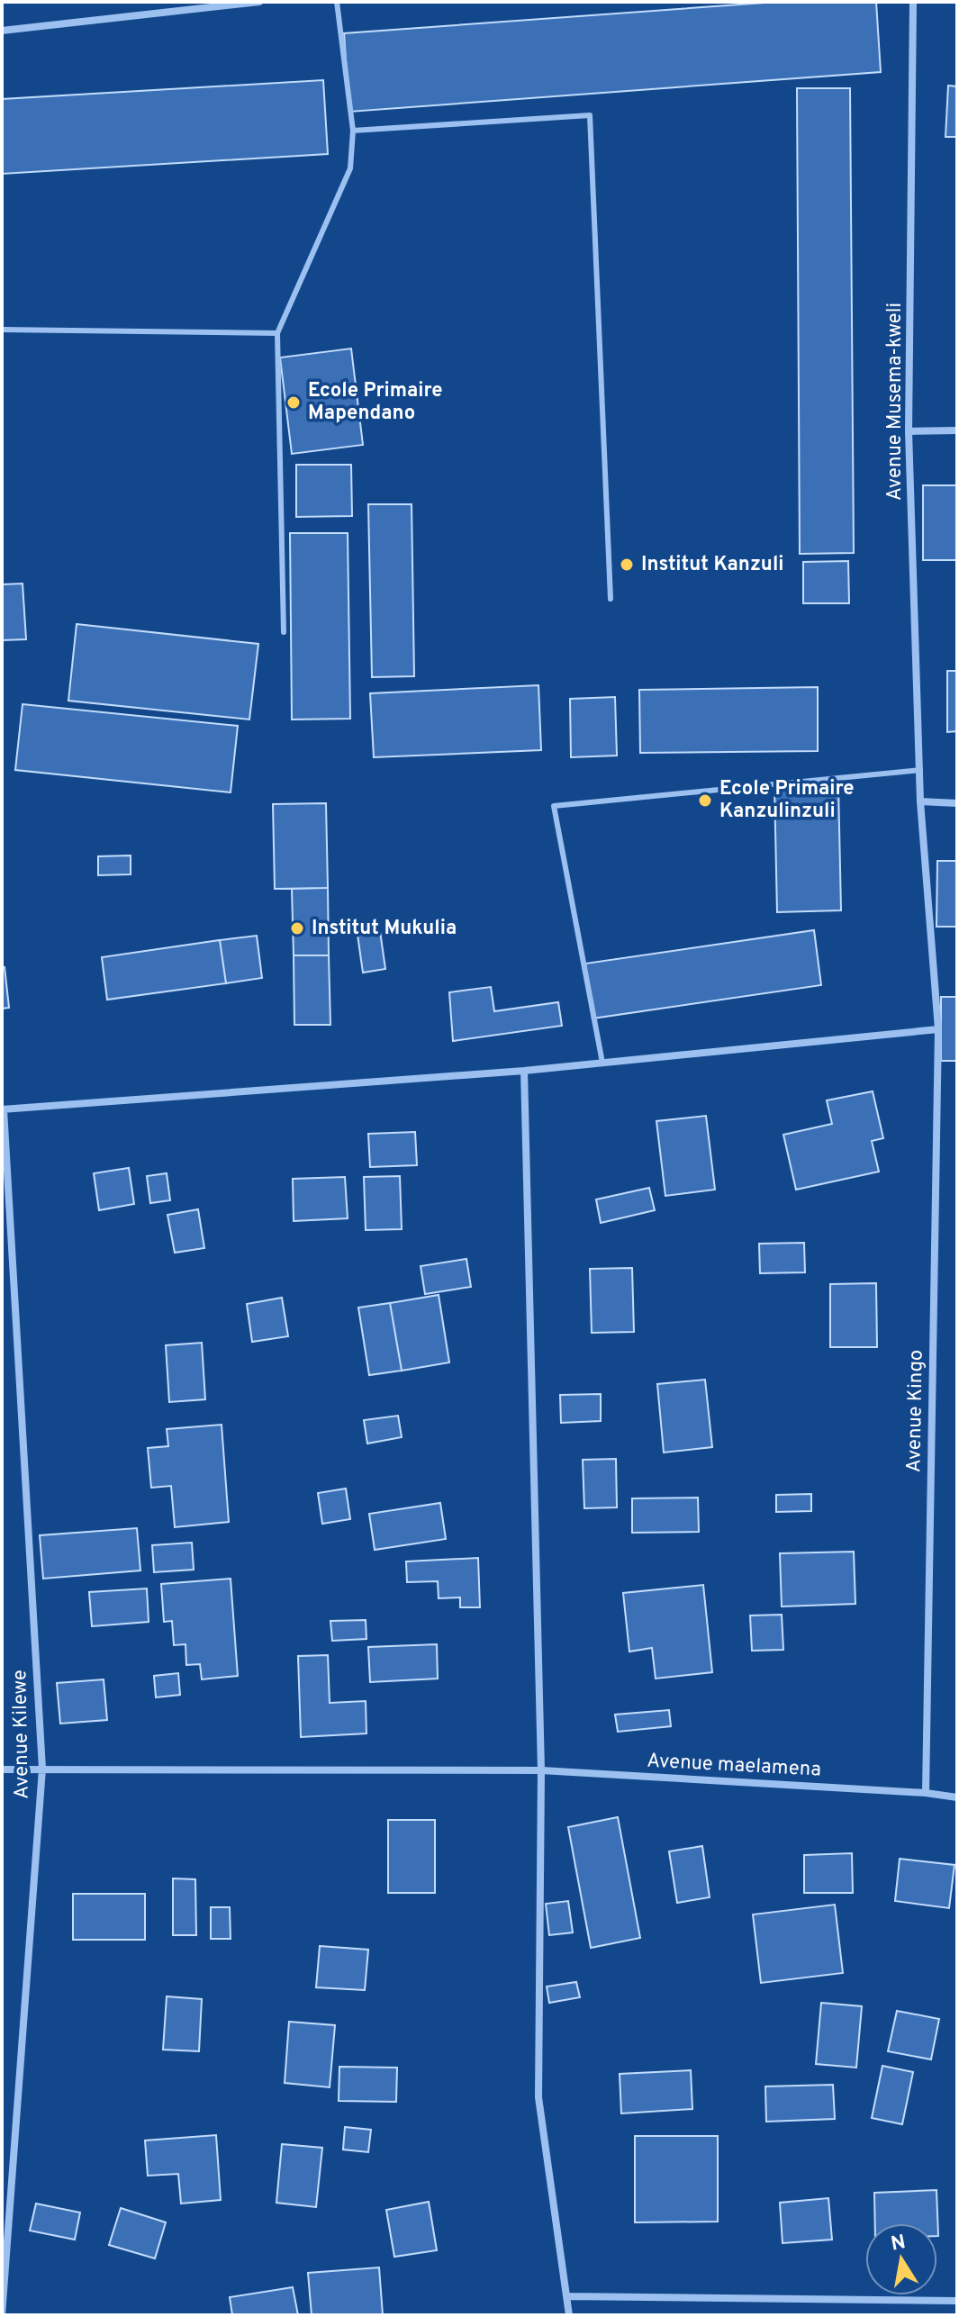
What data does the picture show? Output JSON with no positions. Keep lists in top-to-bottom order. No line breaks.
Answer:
{"streets":{"street":["Avenue Musema-kweli","Avenue Kingo","Avenue Kilewe","Avenue maelamena"]},"crossings":[["Avenue Musema-kweli","Avenue Kingo"],["Avenue Kingo","Avenue maelamena"],["Avenue Kilewe","Avenue maelamena"]],"places":["Ecole Primaire Mapendano","Institut Kanzuli","Ecole Primaire Kanzulinzuli","Institut Mukulia"],"north":"top"}
